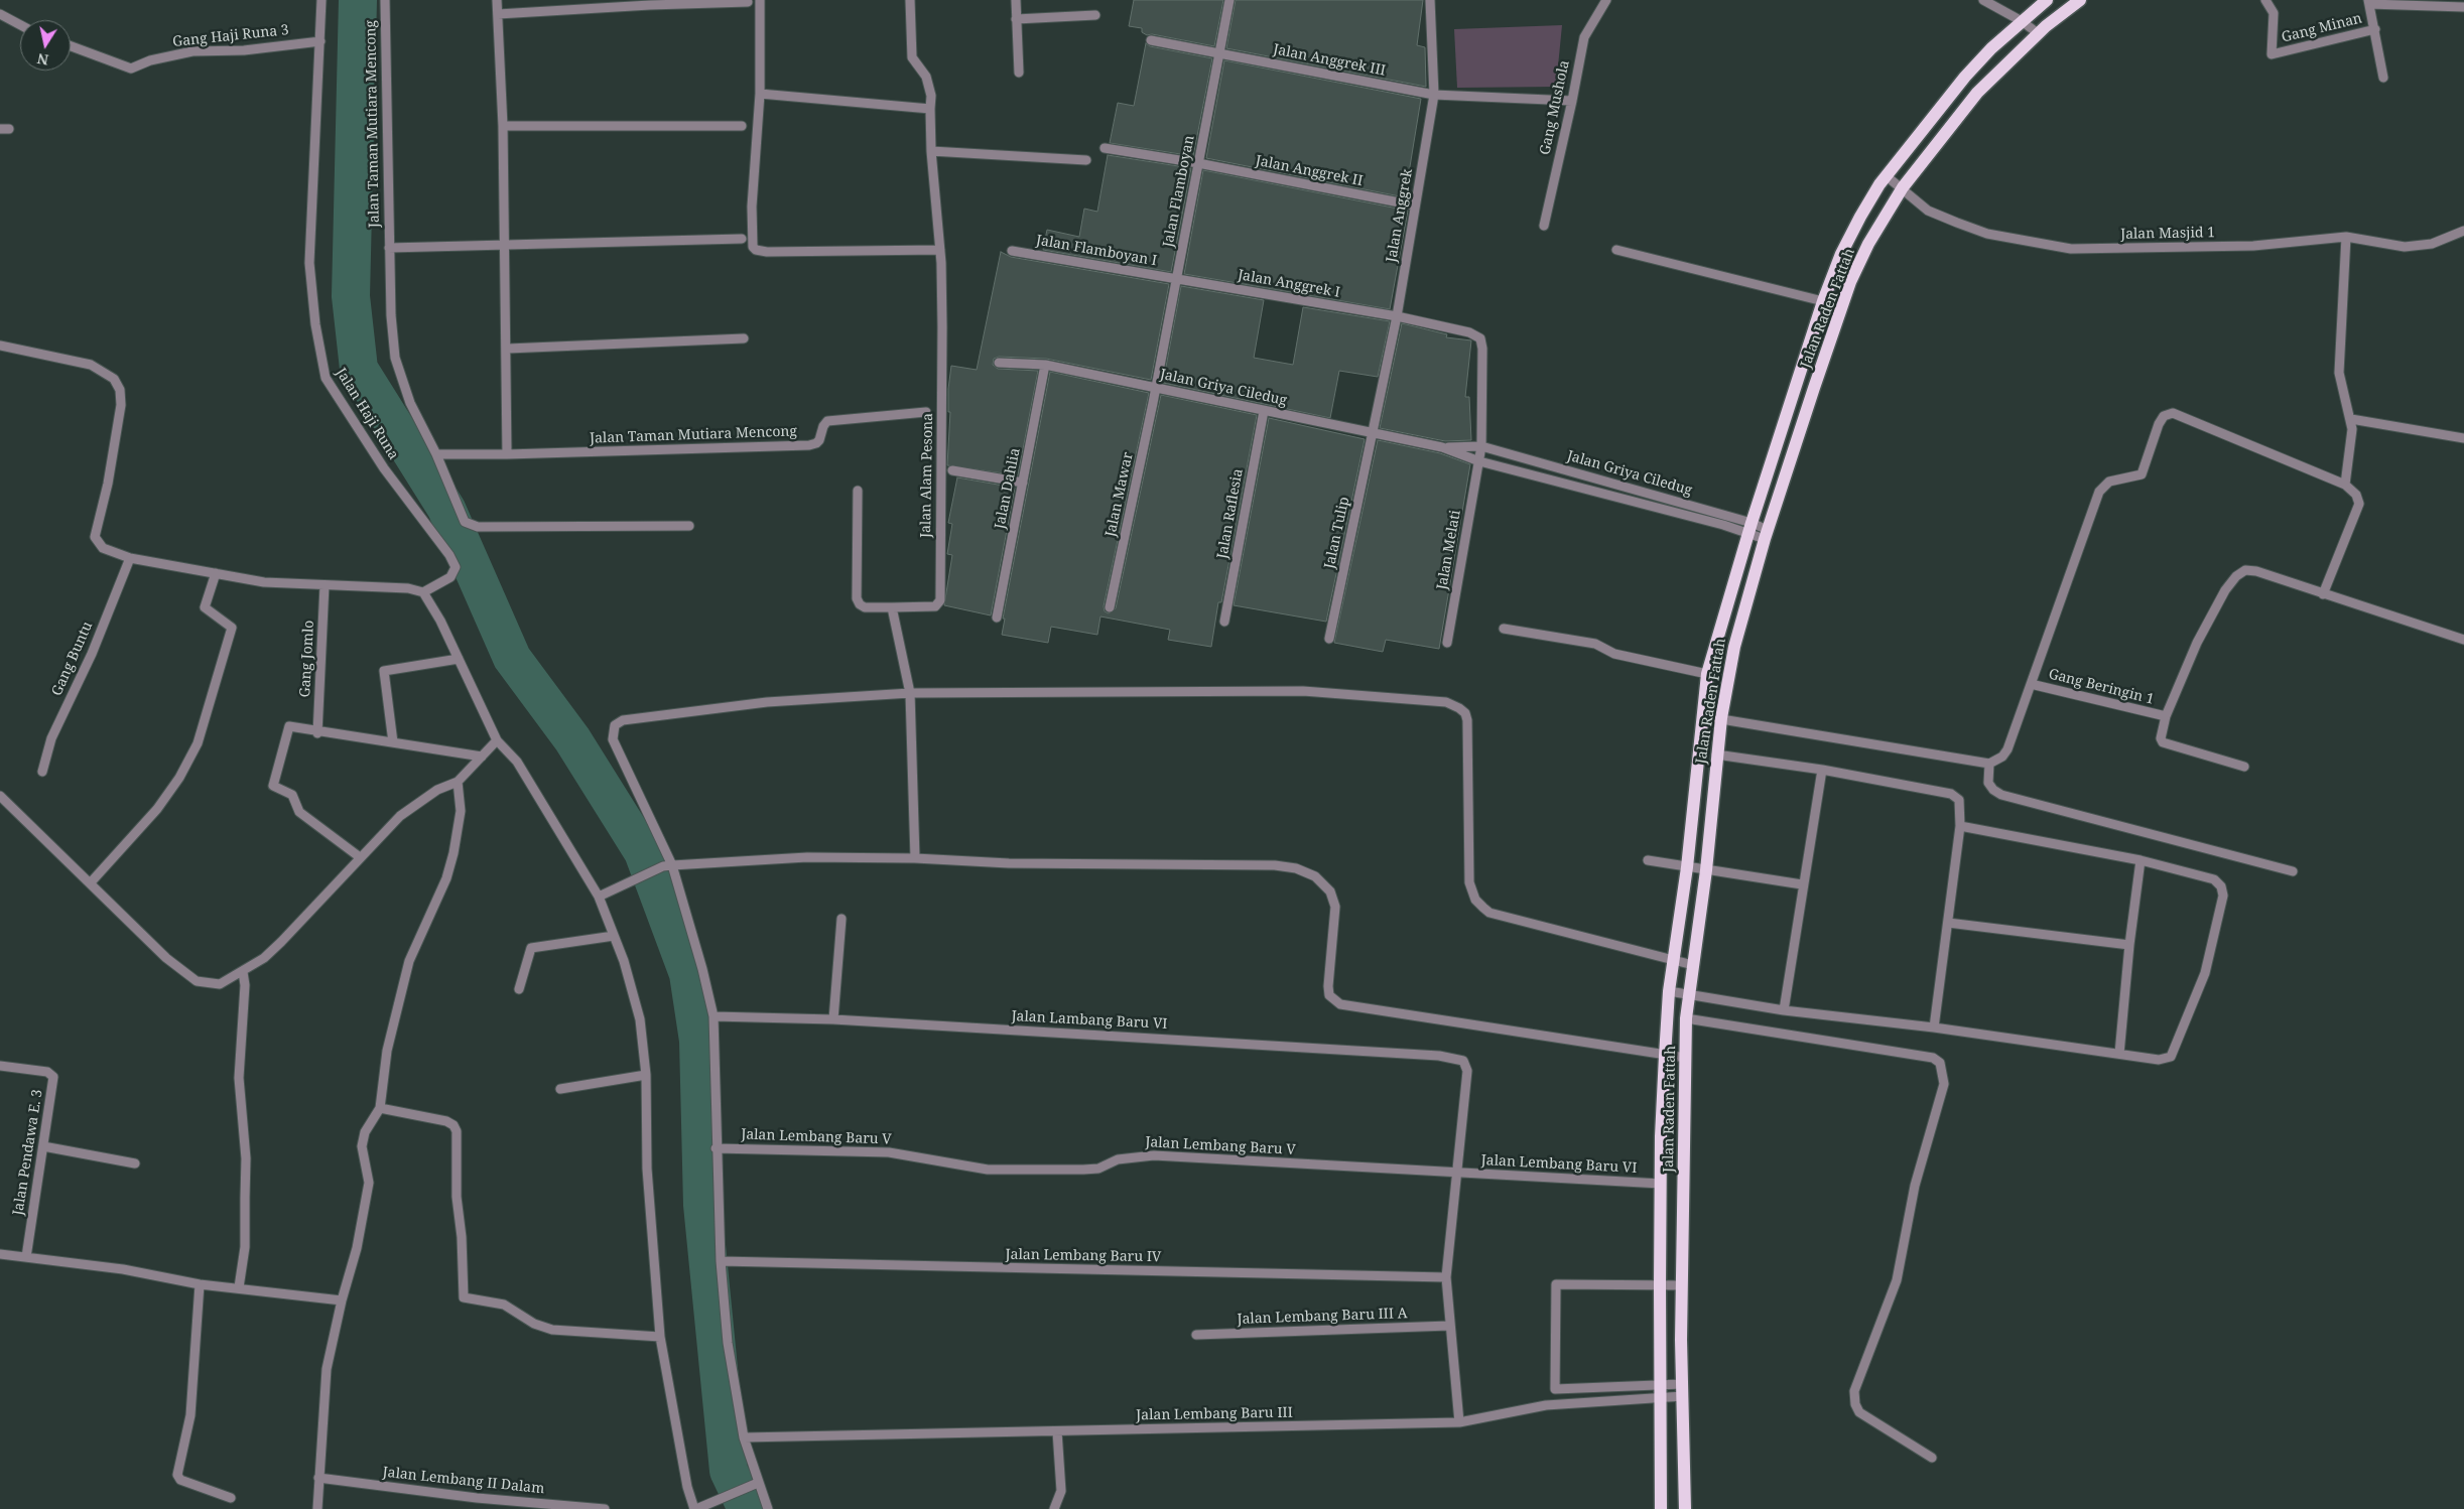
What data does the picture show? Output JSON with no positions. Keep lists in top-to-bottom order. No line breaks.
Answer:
{"streets":{"main road":["Jalan Raden Fattah"],"street":["Gang Minan","Gang Haji Runa 3","Jalan Anggrek III","Gang Mushola","Jalan Taman Mutiara Mencong","Jalan Anggrek II","Jalan Flamboyan","Jalan Anggrek","Jalan Masjid 1","Jalan Flamboyan I","Jalan Anggrek I","Jalan Griya Ciledug","Jalan Haji Runa","Jalan Alam Pesona","Jalan Dahlia","Jalan Mawar","Jalan Raflesia","Jalan Tulip","Jalan Melati","Gang Buntu","Gang Jomlo","Gang Beringin 1","Jalan Lambang Baru VI","Jalan Lembang Baru V","Jalan Pendawa E. 3","Jalan Lembang Baru VI","Jalan Lembang Baru IV","Jalan Lembang Baru III A","Jalan Lembang Baru III","Jalan Lembang II Dalam"]},"crossings":[["Gang Haji Runa 3","Jalan Haji Runa"],["Jalan Anggrek III","Jalan Flamboyan"],["Jalan Anggrek III","Jalan Anggrek"],["Jalan Anggrek II","Jalan Flamboyan"],["Jalan Anggrek II","Jalan Anggrek"],["Jalan Flamboyan","Jalan Flamboyan I"],["Jalan Flamboyan","Jalan Anggrek I"],["Jalan Flamboyan","Jalan Griya Ciledug"],["Jalan Flamboyan","Jalan Mawar"],["Jalan Anggrek","Jalan Anggrek I"],["Jalan Anggrek","Jalan Griya Ciledug"],["Jalan Anggrek","Jalan Tulip"],["Jalan Masjid 1","Jalan Raden Fattah"],["Jalan Flamboyan I","Jalan Anggrek I"],["Jalan Raden Fattah","Jalan Griya Ciledug"],["Jalan Raden Fattah","Jalan Lembang Baru VI"],["Jalan Raden Fattah","Jalan Lembang Baru III"],["Jalan Griya Ciledug","Jalan Dahlia"],["Jalan Griya Ciledug","Jalan Mawar"],["Jalan Griya Ciledug","Jalan Raflesia"],["Jalan Griya Ciledug","Jalan Tulip"],["Jalan Griya Ciledug","Jalan Melati"],["Jalan Lambang Baru VI","Jalan Lembang Baru V"],["Jalan Lambang Baru VI","Jalan Lembang Baru VI"],["Jalan Lembang Baru V","Jalan Lembang Baru VI"]],"north":"bottom"}
